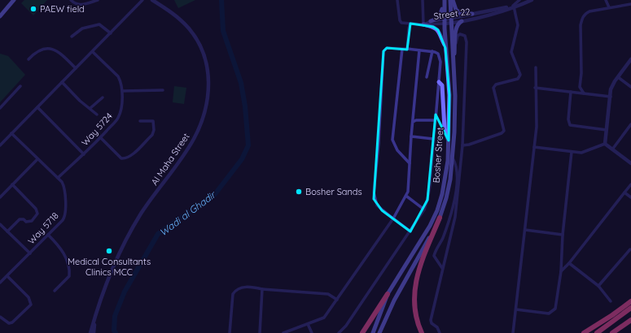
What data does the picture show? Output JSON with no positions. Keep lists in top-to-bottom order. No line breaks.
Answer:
{"streets":{"main road":["Bosher Street"],"street":["Street 22","Way 5724","Al Maha Street","Way 5718"]},"crossings":[["Street 22","Bosher Street"],["Way 5724","Way 5718"]],"water":["Wadi al Ghadir"],"places":["PAEW field","Bosher Sands","Medical Consultants Clinics MCC"]}
